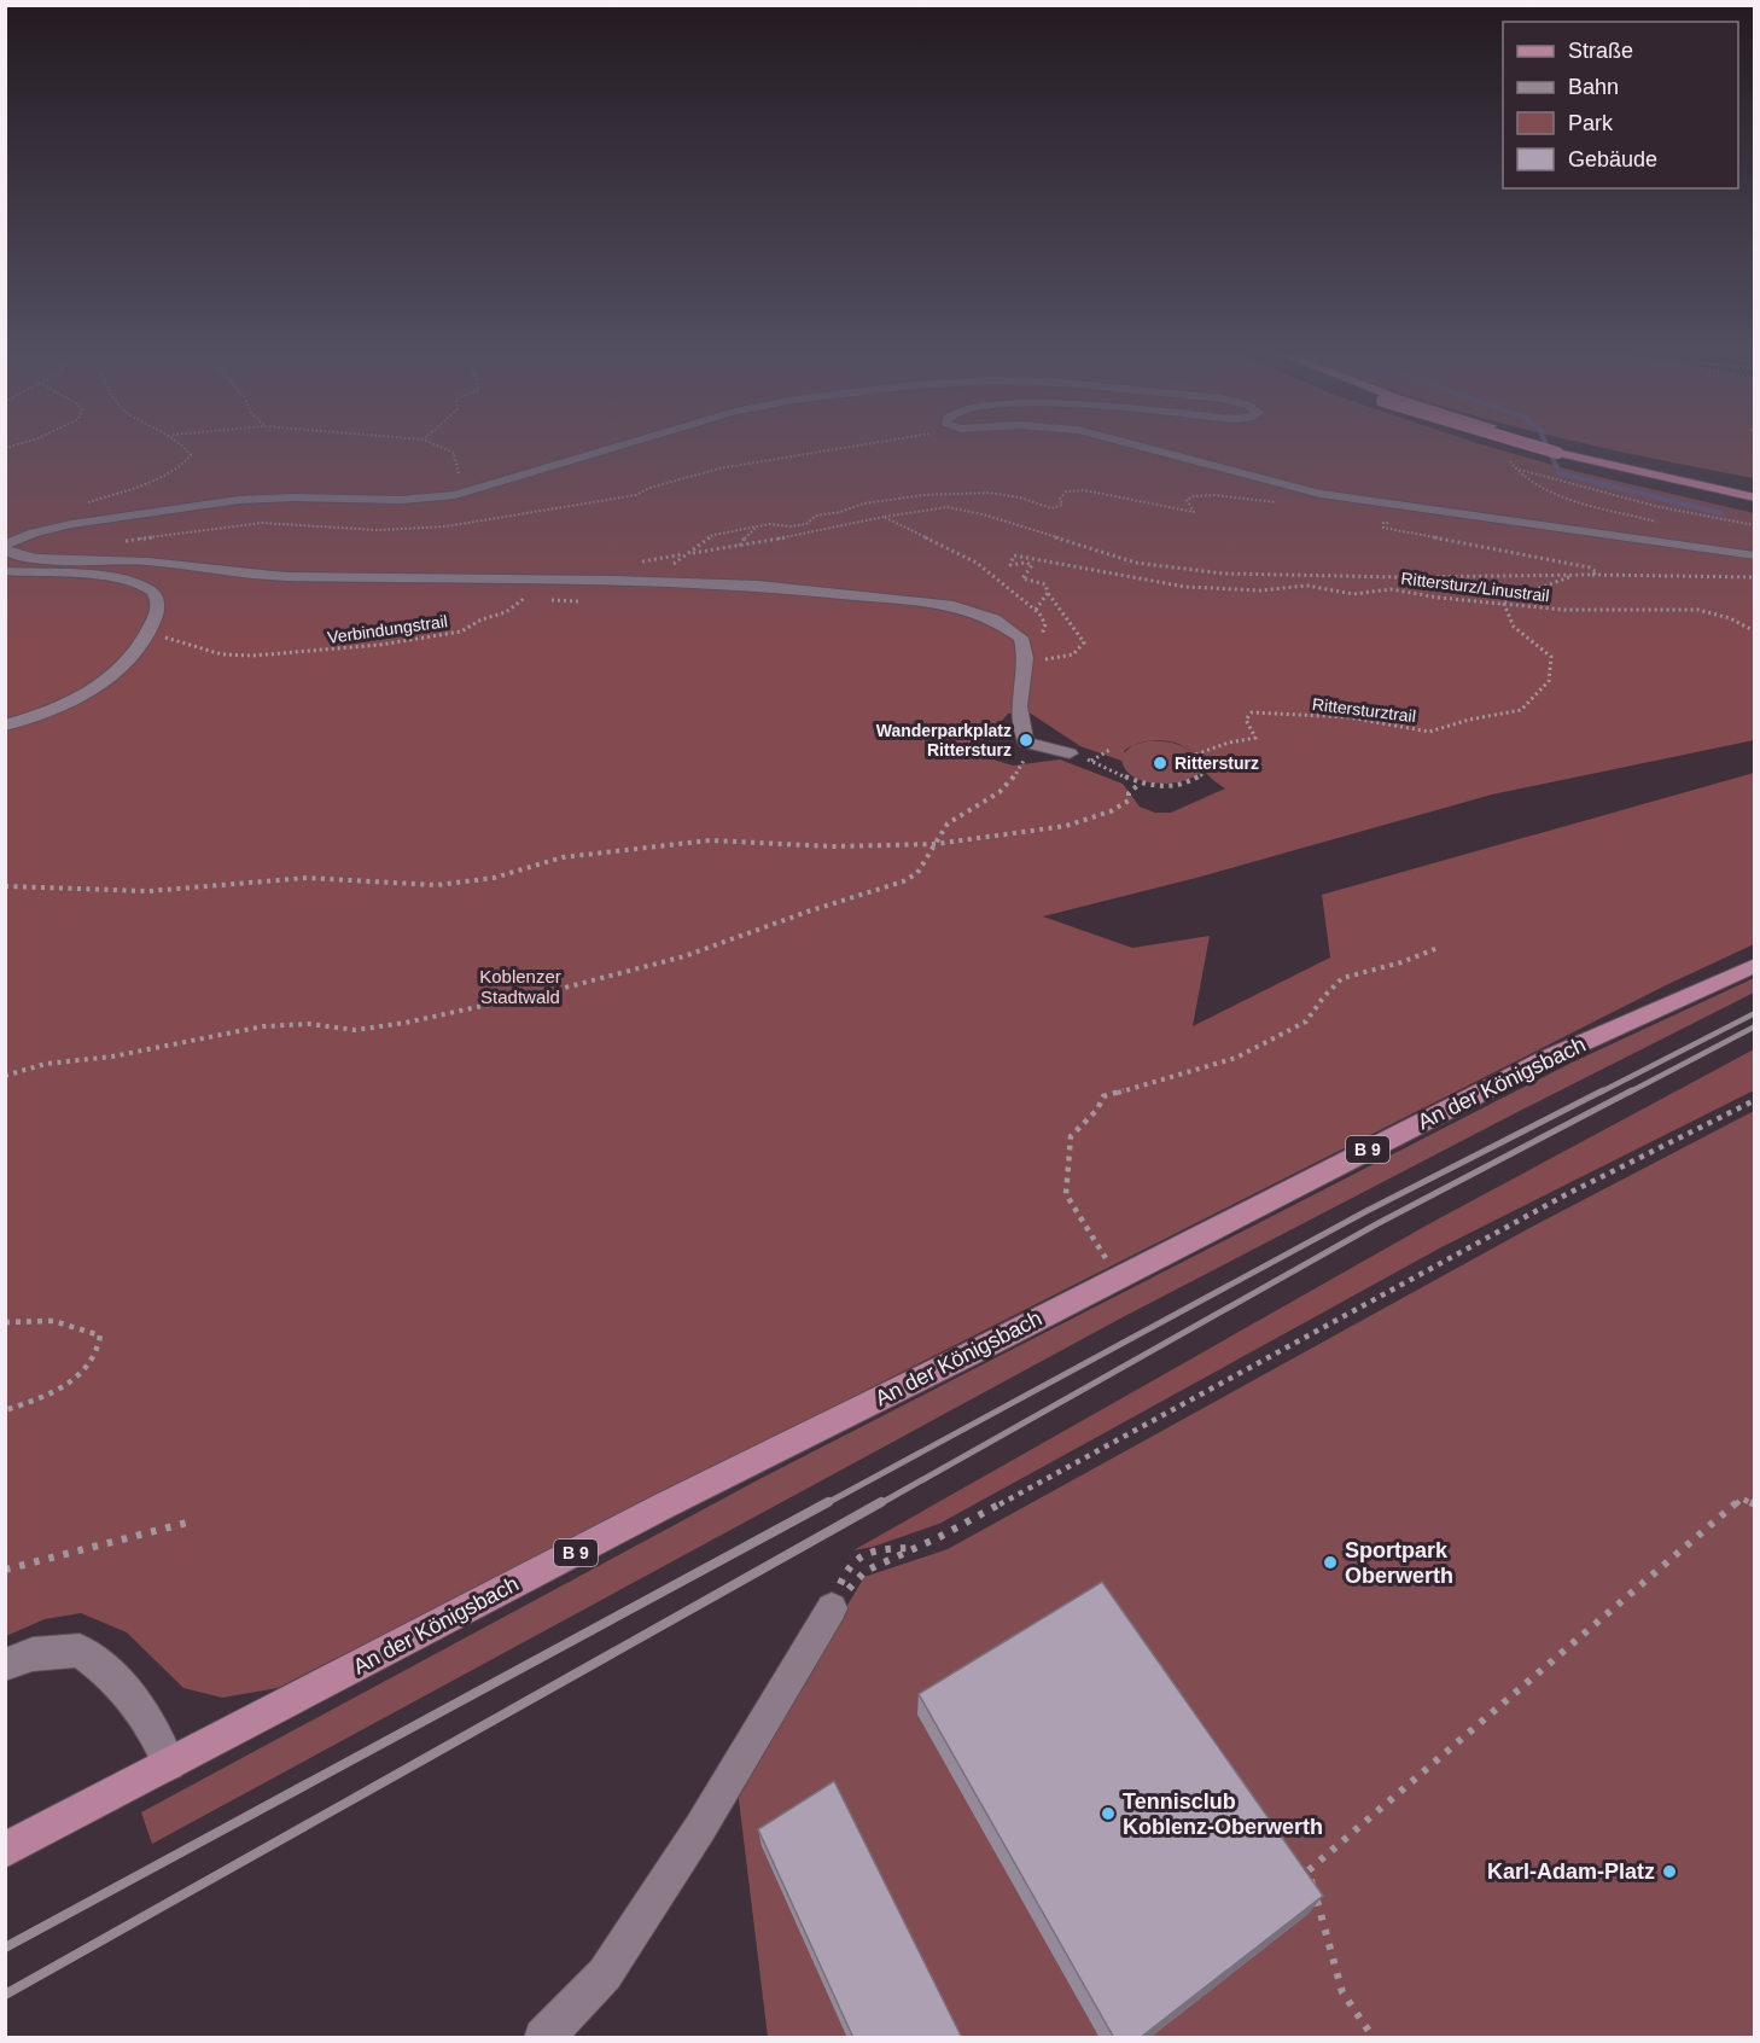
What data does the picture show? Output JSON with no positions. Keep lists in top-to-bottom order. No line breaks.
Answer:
{"streets":{"main road":["An der Königsbach","B 9"],"path":["Rittersturz/Linustrail","Verbindungstrail","Rittersturztrail"]},"crossings":[["Rittersturz/Linustrail","Rittersturztrail"]],"parks":["Koblenzer Stadtwald"],"places":["Wanderparkplatz Rittersturz","Rittersturz","Sportpark Oberwerth","Tennisclub Koblenz-Oberwerth","Karl-Adam-Platz"],"legend":["Straße","Bahn","Park","Gebäude"]}
